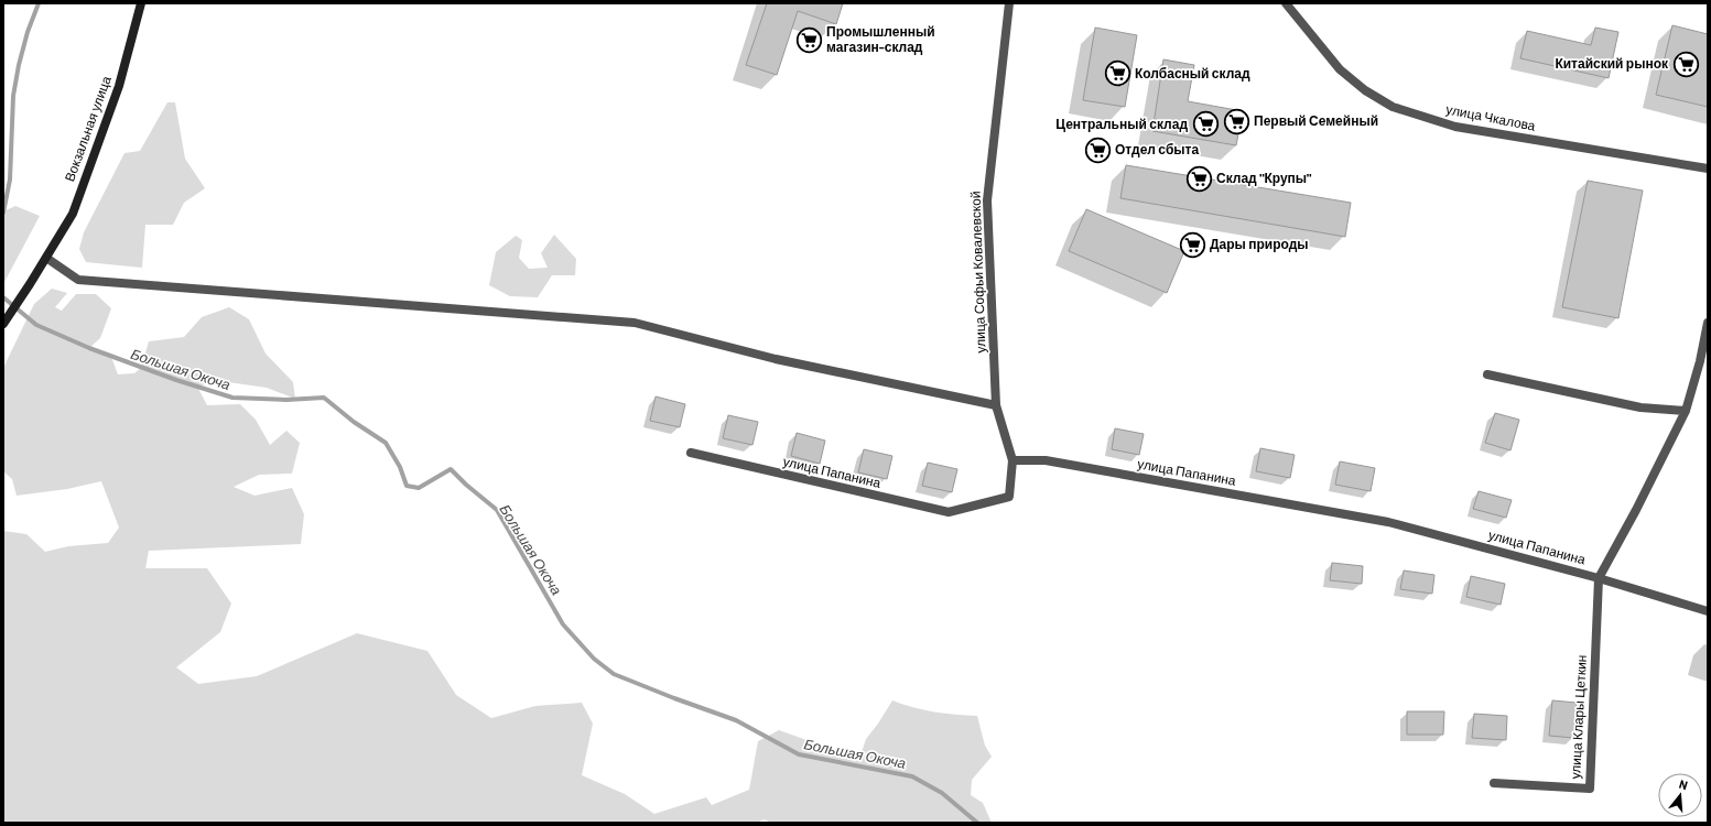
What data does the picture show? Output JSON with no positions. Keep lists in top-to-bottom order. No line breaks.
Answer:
{"streets":{"main road":["Вокзальная улица"],"street":["улица Чкалова","улица Софьи Ковалевской","улица Папанина","улица Клары Цеткин"]},"crossings":[["улица Софьи Ковалевской","улица Папанина"],["улица Папанина","улица Клары Цеткин"]],"water":["Большая Окоча"],"places":{"supermarket":["Промышленный магазин-склад","Китайский рынок","Колбасный склад","Первый Семейный","Центральный склад","Отдел сбыта","Склад \"Крупы\"","Дары природы"]},"north":"top"}
